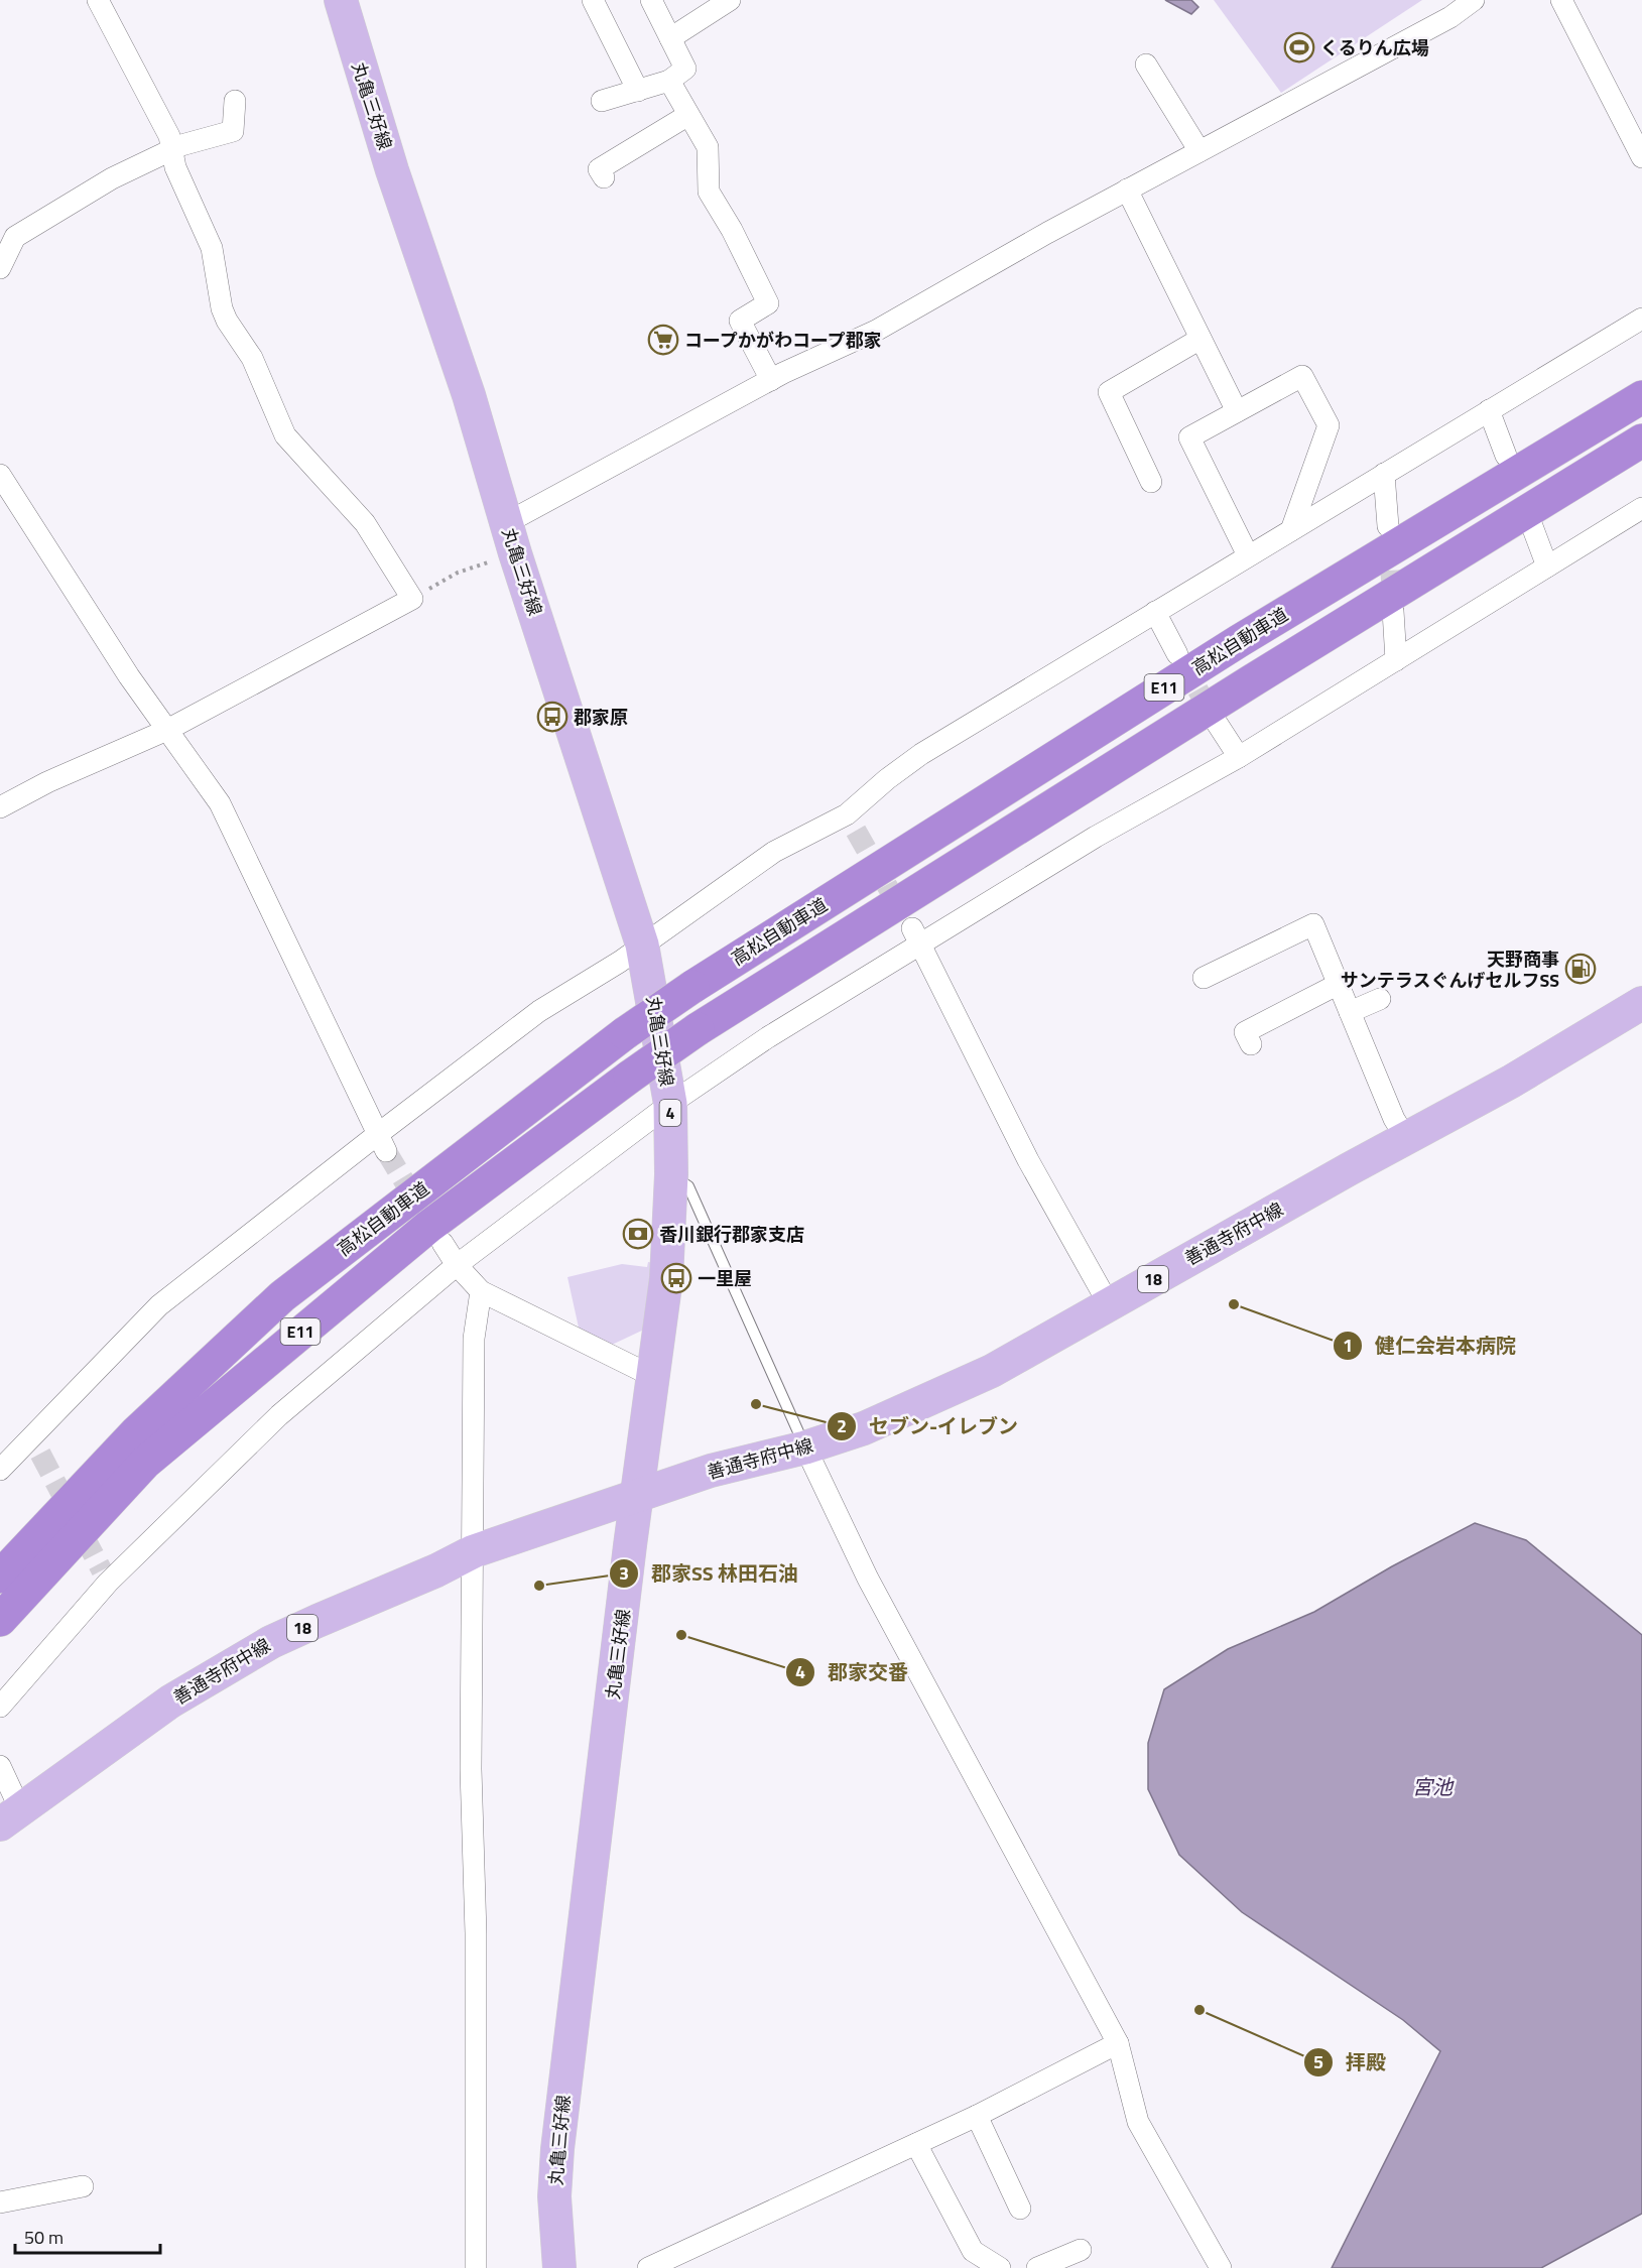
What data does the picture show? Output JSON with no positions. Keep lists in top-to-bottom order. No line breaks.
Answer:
{"streets":{"highway":["高松自動車道","E11"],"main road":["丸亀三好線","4","善通寺府中線","18"]},"crossings":[["丸亀三好線","善通寺府中線"]],"water":["宮池"],"places":{"sports":["くるりん広場"],"supermarket":["コープかがわコープ郡家"],"bus stop":["郡家原","一里屋"],"fuel station":["天野商事 サンテラスぐんげセルフSS"],"bank":["香川銀行郡家支店"],"other":["健仁会岩本病院","セブン-イレブン","郡家SS 林田石油","郡家交番","拝殿"]},"scale_bar":"50 m"}
